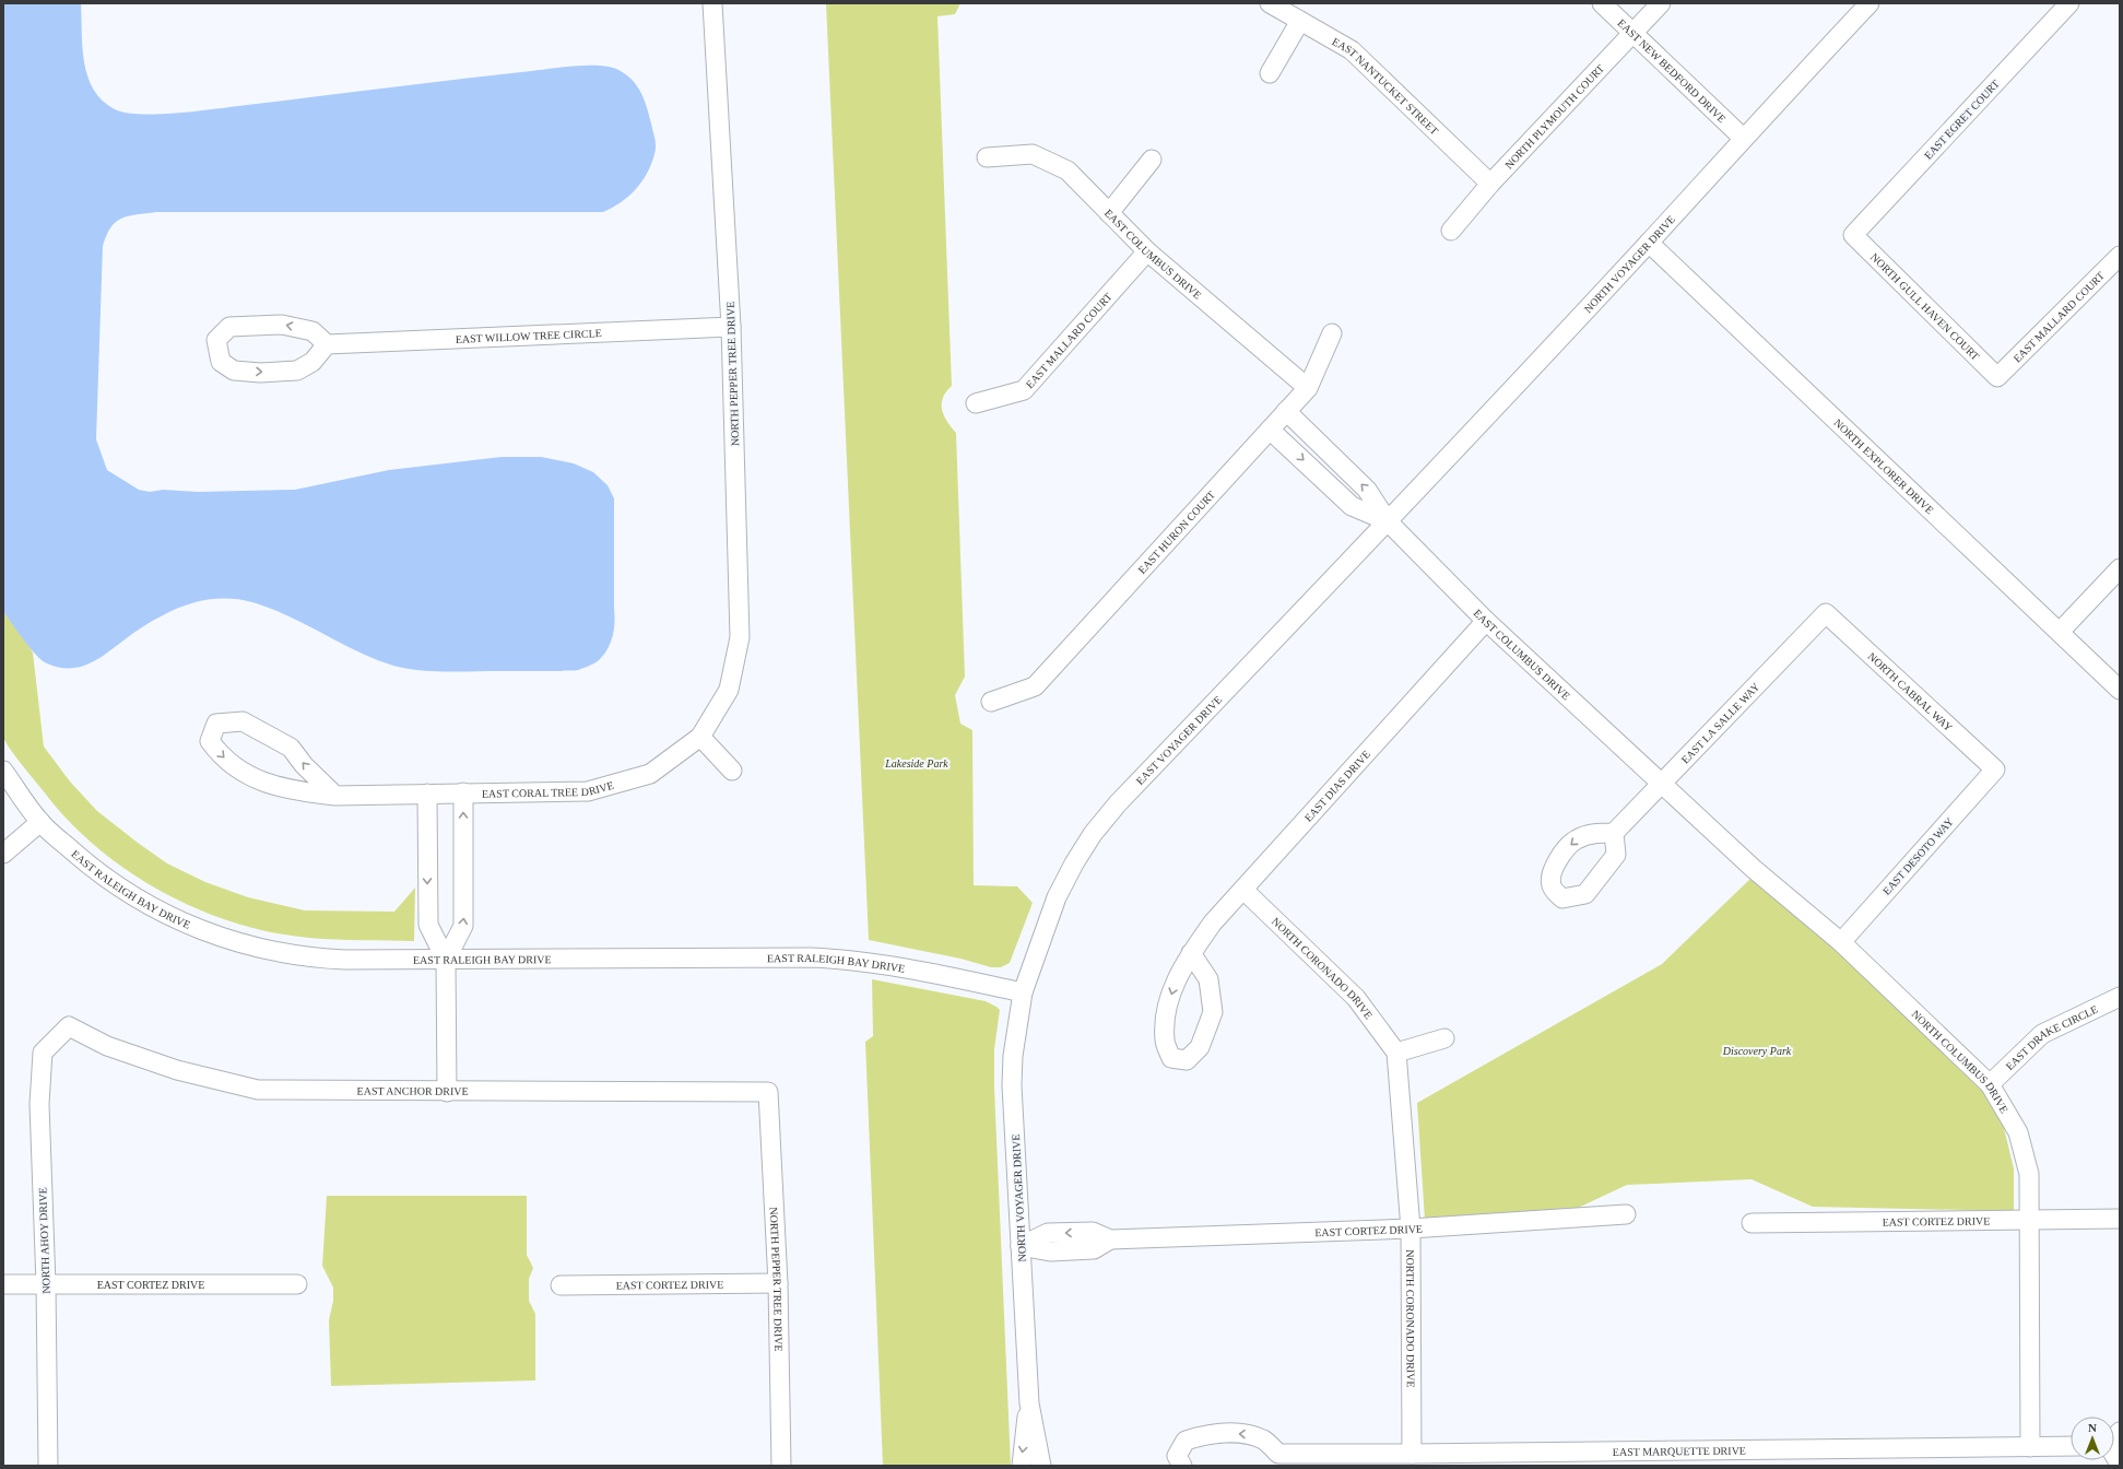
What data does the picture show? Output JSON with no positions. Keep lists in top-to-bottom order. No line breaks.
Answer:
{"streets":{"street":["EAST NEW BEDFORD DRIVE","EAST NANTUCKET STREET","NORTH PLYMOUTH COURT","EAST EGRET COURT","EAST COLUMBUS DRIVE","NORTH VOYAGER DRIVE","NORTH GULL HAVEN COURT","EAST MALLARD COURT","EAST WILLOW TREE CIRCLE","NORTH PEPPER TREE DRIVE","NORTH EXPLORER DRIVE","EAST HURON COURT","NORTH CABRAL WAY","EAST LA SALLE WAY","EAST VOYAGER DRIVE","EAST DIAS DRIVE","EAST CORAL TREE DRIVE","EAST DESOTO WAY","EAST RALEIGH BAY DRIVE","NORTH CORONADO DRIVE","EAST DRAKE CIRCLE","NORTH COLUMBUS DRIVE","EAST ANCHOR DRIVE","EAST CORTEZ DRIVE","NORTH AHOY DRIVE","EAST MARQUETTE DRIVE"]},"crossings":[["EAST NEW BEDFORD DRIVE","NORTH PLYMOUTH COURT"],["EAST NEW BEDFORD DRIVE","NORTH VOYAGER DRIVE"],["EAST NANTUCKET STREET","NORTH PLYMOUTH COURT"],["EAST EGRET COURT","NORTH GULL HAVEN COURT"],["EAST COLUMBUS DRIVE","NORTH VOYAGER DRIVE"],["EAST COLUMBUS DRIVE","EAST MALLARD COURT"],["EAST COLUMBUS DRIVE","EAST HURON COURT"],["EAST COLUMBUS DRIVE","EAST LA SALLE WAY"],["EAST COLUMBUS DRIVE","EAST VOYAGER DRIVE"],["EAST COLUMBUS DRIVE","EAST DIAS DRIVE"],["EAST COLUMBUS DRIVE","NORTH COLUMBUS DRIVE"],["NORTH VOYAGER DRIVE","NORTH EXPLORER DRIVE"],["NORTH VOYAGER DRIVE","EAST VOYAGER DRIVE"],["NORTH VOYAGER DRIVE","EAST RALEIGH BAY DRIVE"],["NORTH VOYAGER DRIVE","EAST CORTEZ DRIVE"],["NORTH GULL HAVEN COURT","EAST MALLARD COURT"],["EAST WILLOW TREE CIRCLE","NORTH PEPPER TREE DRIVE"],["NORTH PEPPER TREE DRIVE","EAST CORAL TREE DRIVE"],["NORTH PEPPER TREE DRIVE","EAST ANCHOR DRIVE"],["NORTH PEPPER TREE DRIVE","EAST CORTEZ DRIVE"],["NORTH CABRAL WAY","EAST LA SALLE WAY"],["NORTH CABRAL WAY","EAST DESOTO WAY"],["EAST LA SALLE WAY","NORTH COLUMBUS DRIVE"],["EAST VOYAGER DRIVE","EAST RALEIGH BAY DRIVE"],["EAST DIAS DRIVE","NORTH CORONADO DRIVE"],["EAST DESOTO WAY","NORTH COLUMBUS DRIVE"],["NORTH CORONADO DRIVE","EAST CORTEZ DRIVE"],["NORTH CORONADO DRIVE","EAST MARQUETTE DRIVE"],["EAST DRAKE CIRCLE","NORTH COLUMBUS DRIVE"],["NORTH COLUMBUS DRIVE","EAST CORTEZ DRIVE"],["NORTH COLUMBUS DRIVE","EAST MARQUETTE DRIVE"],["EAST ANCHOR DRIVE","NORTH AHOY DRIVE"],["EAST CORTEZ DRIVE","NORTH AHOY DRIVE"]],"parks":["Lakeside Park","Discovery Park"],"north":"top"}
